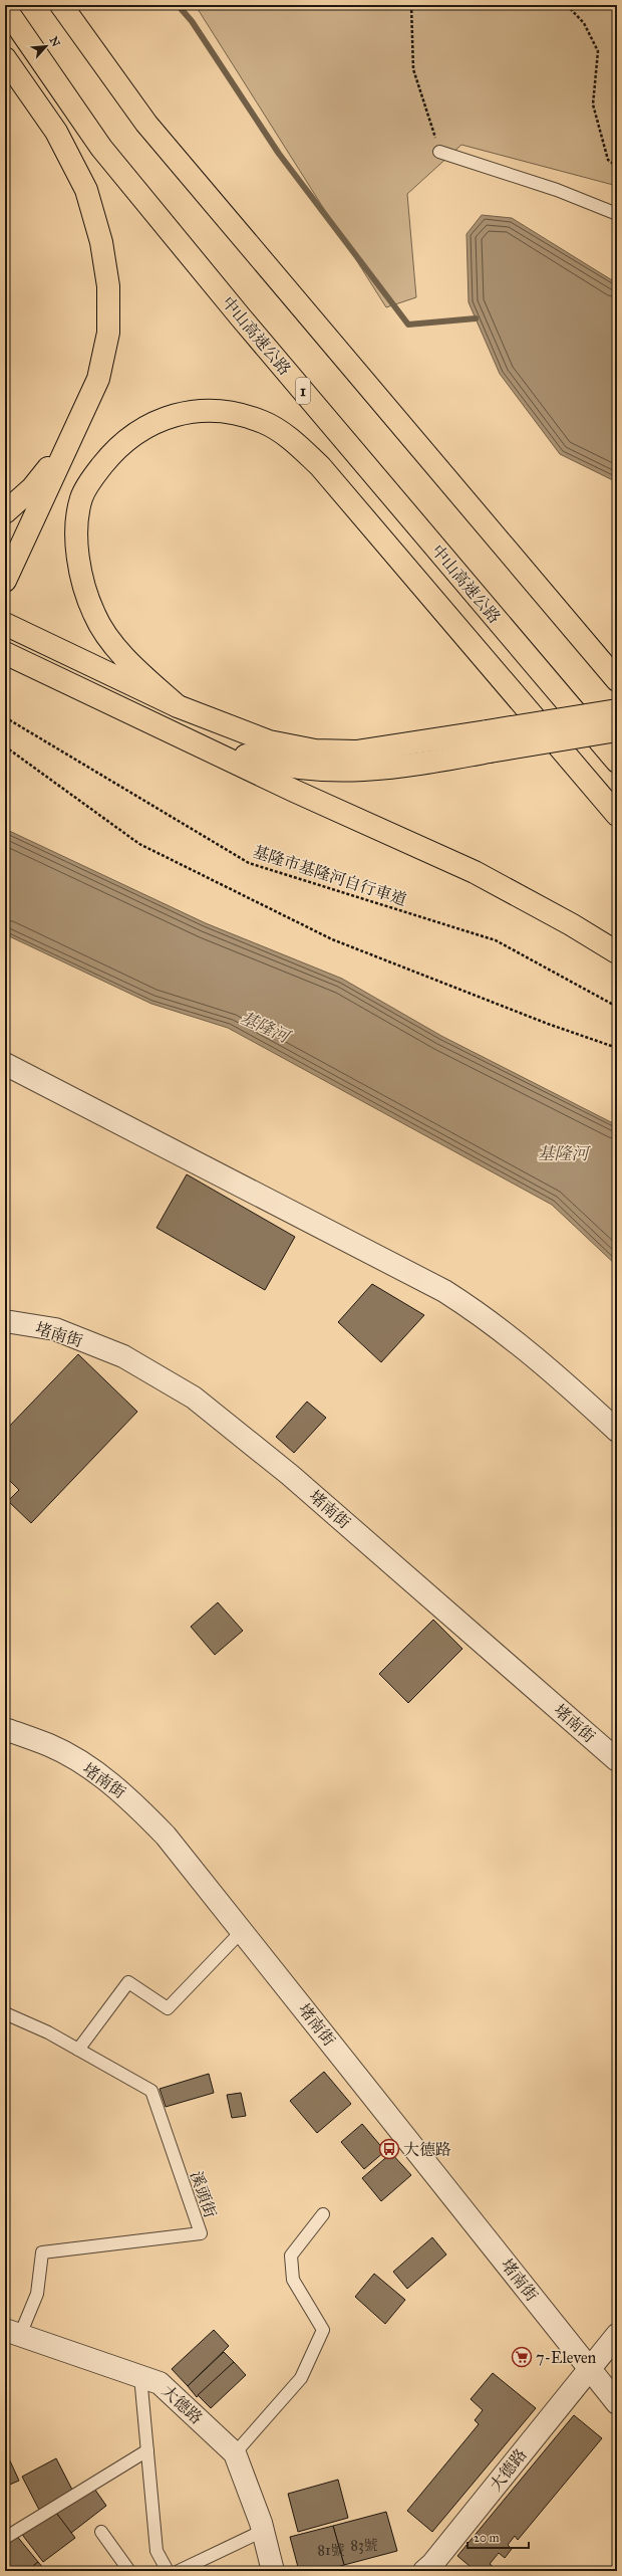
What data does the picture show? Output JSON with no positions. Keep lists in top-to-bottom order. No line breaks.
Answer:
{"streets":{"highway":["中山高速公路","1"],"street":["堵南街","大德路"],"lane":["溪頭街"],"path":["基隆市基隆河自行車道"]},"crossings":[["堵南街","大德路"],["溪頭街","大德路"]],"water":["基隆河"],"places":{"bus stop":["大德路"],"supermarket":["7-Eleven"]},"house_numbers":["83號","81號"],"scale_bar":"20 m","north":"top right"}
